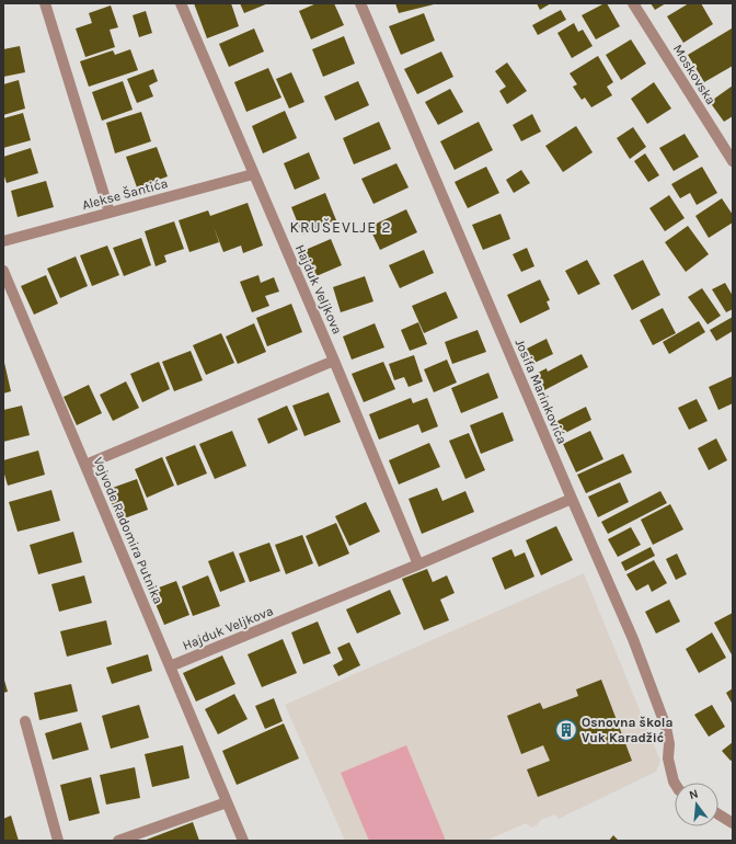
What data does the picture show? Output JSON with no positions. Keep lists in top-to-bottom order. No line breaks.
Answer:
{"streets":{"street":["Moskovska","Alekse Šantića","Hajduk Veljkova","Josifa Marinkovića","Vojvode Radomira Putnika"]},"crossings":[["Alekse Šantića","Hajduk Veljkova"],["Hajduk Veljkova","Josifa Marinkovića"],["Hajduk Veljkova","Vojvode Radomira Putnika"]],"districts":["KRUŠEVLJE 2"],"places":{"building":["Osnovna škola Vuk Karadžić"]},"north":"top"}
